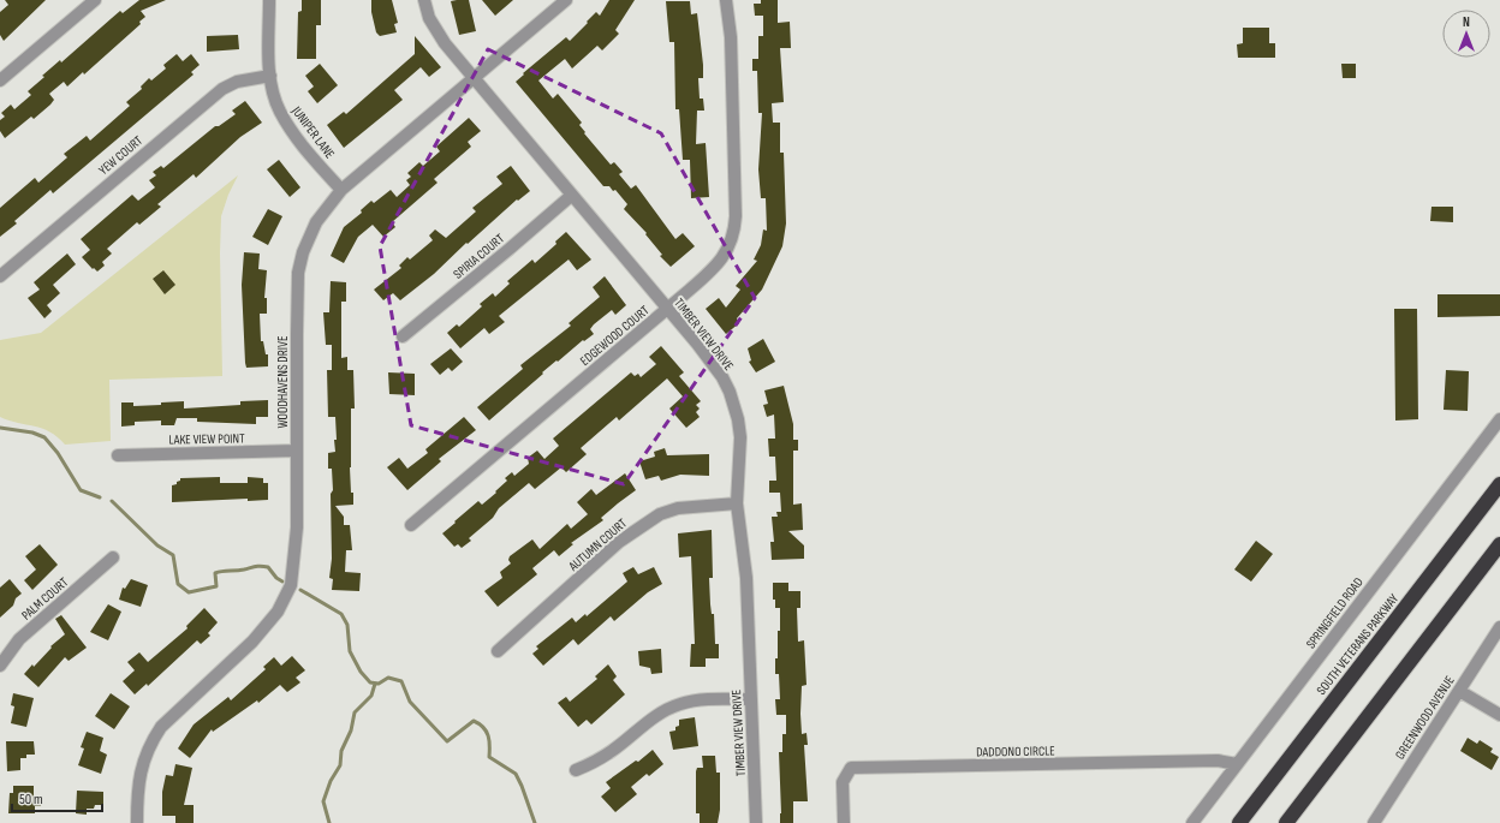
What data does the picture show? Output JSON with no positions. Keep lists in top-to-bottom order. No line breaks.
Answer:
{"streets":{"highway":["SOUTH VETERANS PARKWAY"],"street":["JUNIPER LANE","YEW COURT","SPIRIA COURT","TIMBER VIEW DRIVE","EDGEWOOD COURT","WOODHAVENS DRIVE","LAKE VIEW POINT","AUTUMN COURT","PALM COURT","SPRINGFIELD ROAD","GREENWOOD AVENUE","DADDONO CIRCLE"]},"crossings":[["JUNIPER LANE","YEW COURT"],["JUNIPER LANE","WOODHAVENS DRIVE"],["SPIRIA COURT","TIMBER VIEW DRIVE"],["TIMBER VIEW DRIVE","EDGEWOOD COURT"],["TIMBER VIEW DRIVE","WOODHAVENS DRIVE"],["TIMBER VIEW DRIVE","AUTUMN COURT"],["WOODHAVENS DRIVE","LAKE VIEW POINT"],["SPRINGFIELD ROAD","DADDONO CIRCLE"]],"scale_bar":"50 m","north":"top"}
